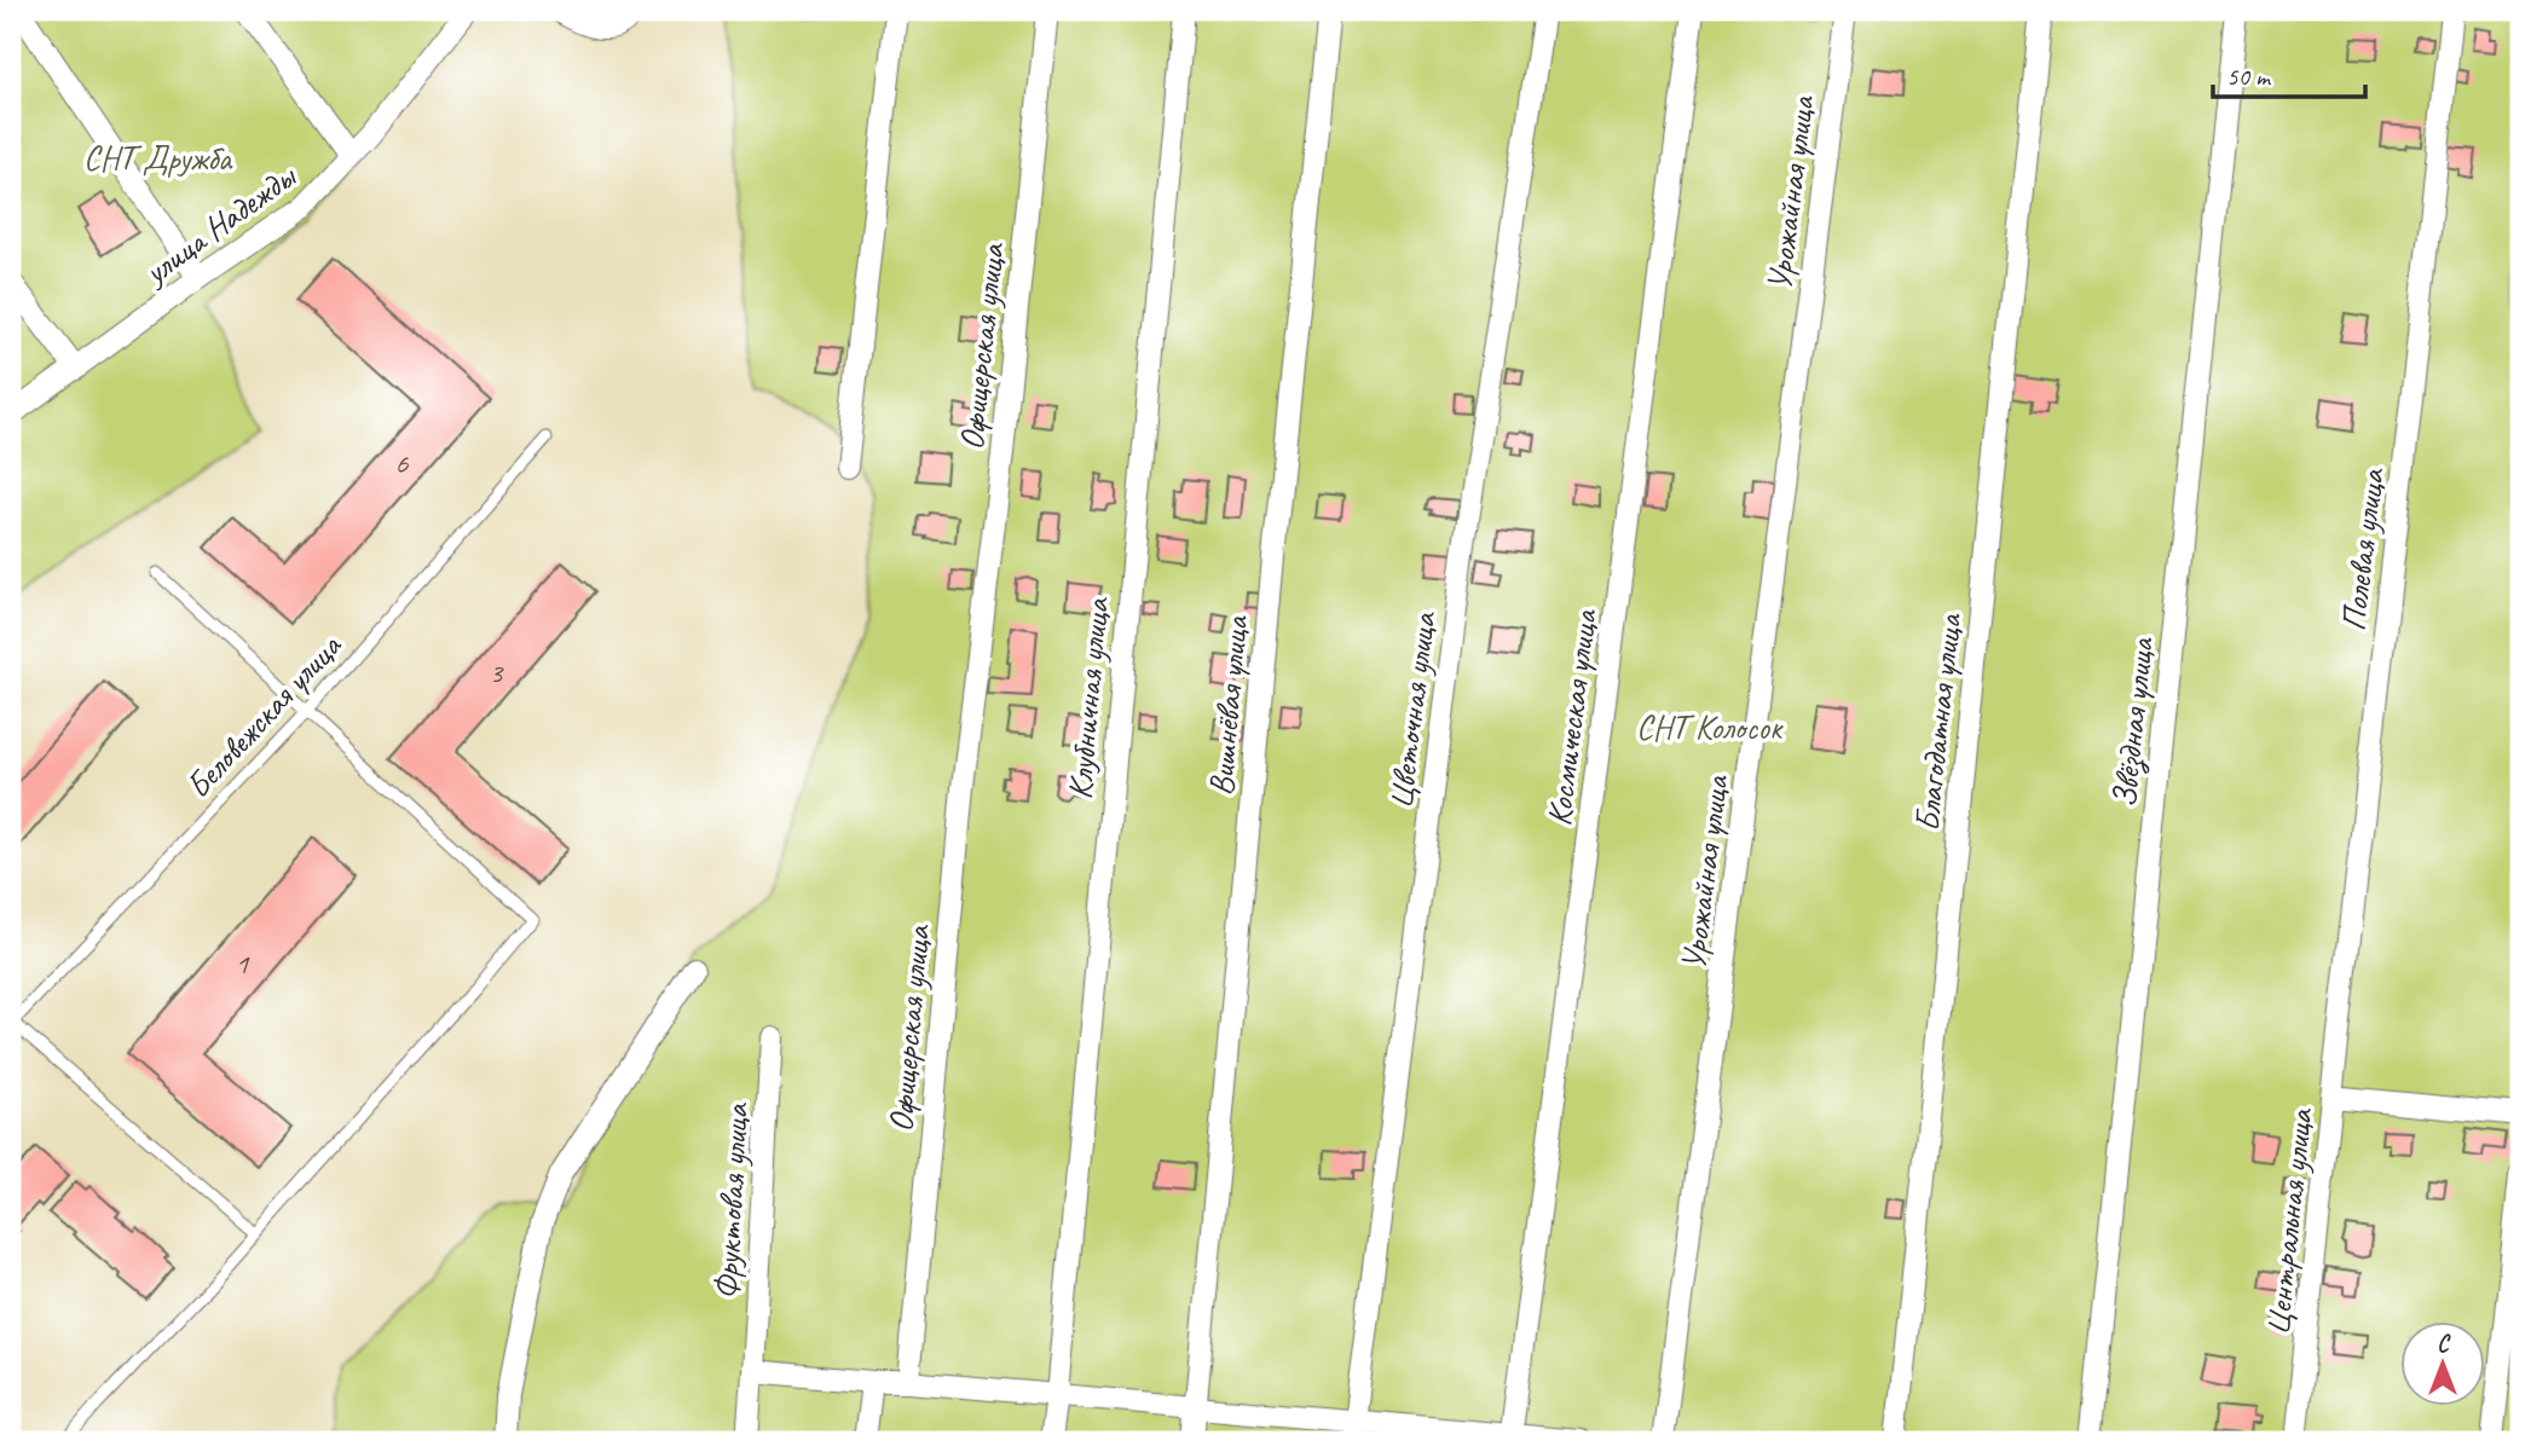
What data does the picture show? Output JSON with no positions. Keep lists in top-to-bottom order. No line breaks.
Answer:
{"streets":{"street":["Урожайная улица","улица Надежды","Офицерская улица","Полевая улица","Клубничная улица","Вишнёвая улица","Цветочная улица","Космическая улица","Благодатная улица","Звёздная улица","Фруктовая улица","Центральная улица"],"lane":["Беловежская улица"]},"crossings":[["Полевая улица","Центральная улица"]],"parks":["СНТ Дружба","СНТ Колосок"],"house_numbers":["6","3","1"],"scale_bar":"50 m","north":"top"}
